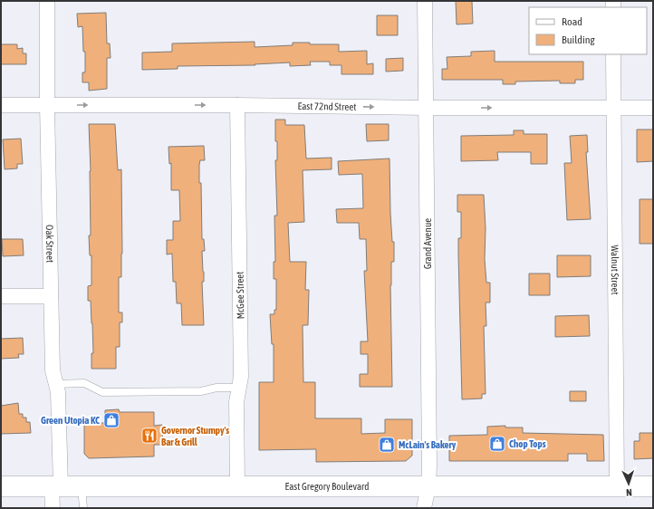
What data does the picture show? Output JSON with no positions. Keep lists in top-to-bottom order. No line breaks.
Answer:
{"streets":{"main road":["East Gregory Boulevard"],"street":["East 72nd Street","Oak Street","Grand Avenue","Walnut Street","McGee Street"]},"crossings":[["East 72nd Street","Oak Street"],["East 72nd Street","Grand Avenue"],["East 72nd Street","Walnut Street"],["East 72nd Street","McGee Street"],["Oak Street","East Gregory Boulevard"],["Grand Avenue","East Gregory Boulevard"],["Walnut Street","East Gregory Boulevard"],["McGee Street","East Gregory Boulevard"]],"one_way":["East 72nd Street"],"places":{"shop":["Green Utopia KC","Chop Tops","McLain's Bakery"],"restaurant":["Governor Stumpy's Bar & Grill"]},"legend":["Road","Building"],"north":"bottom"}
